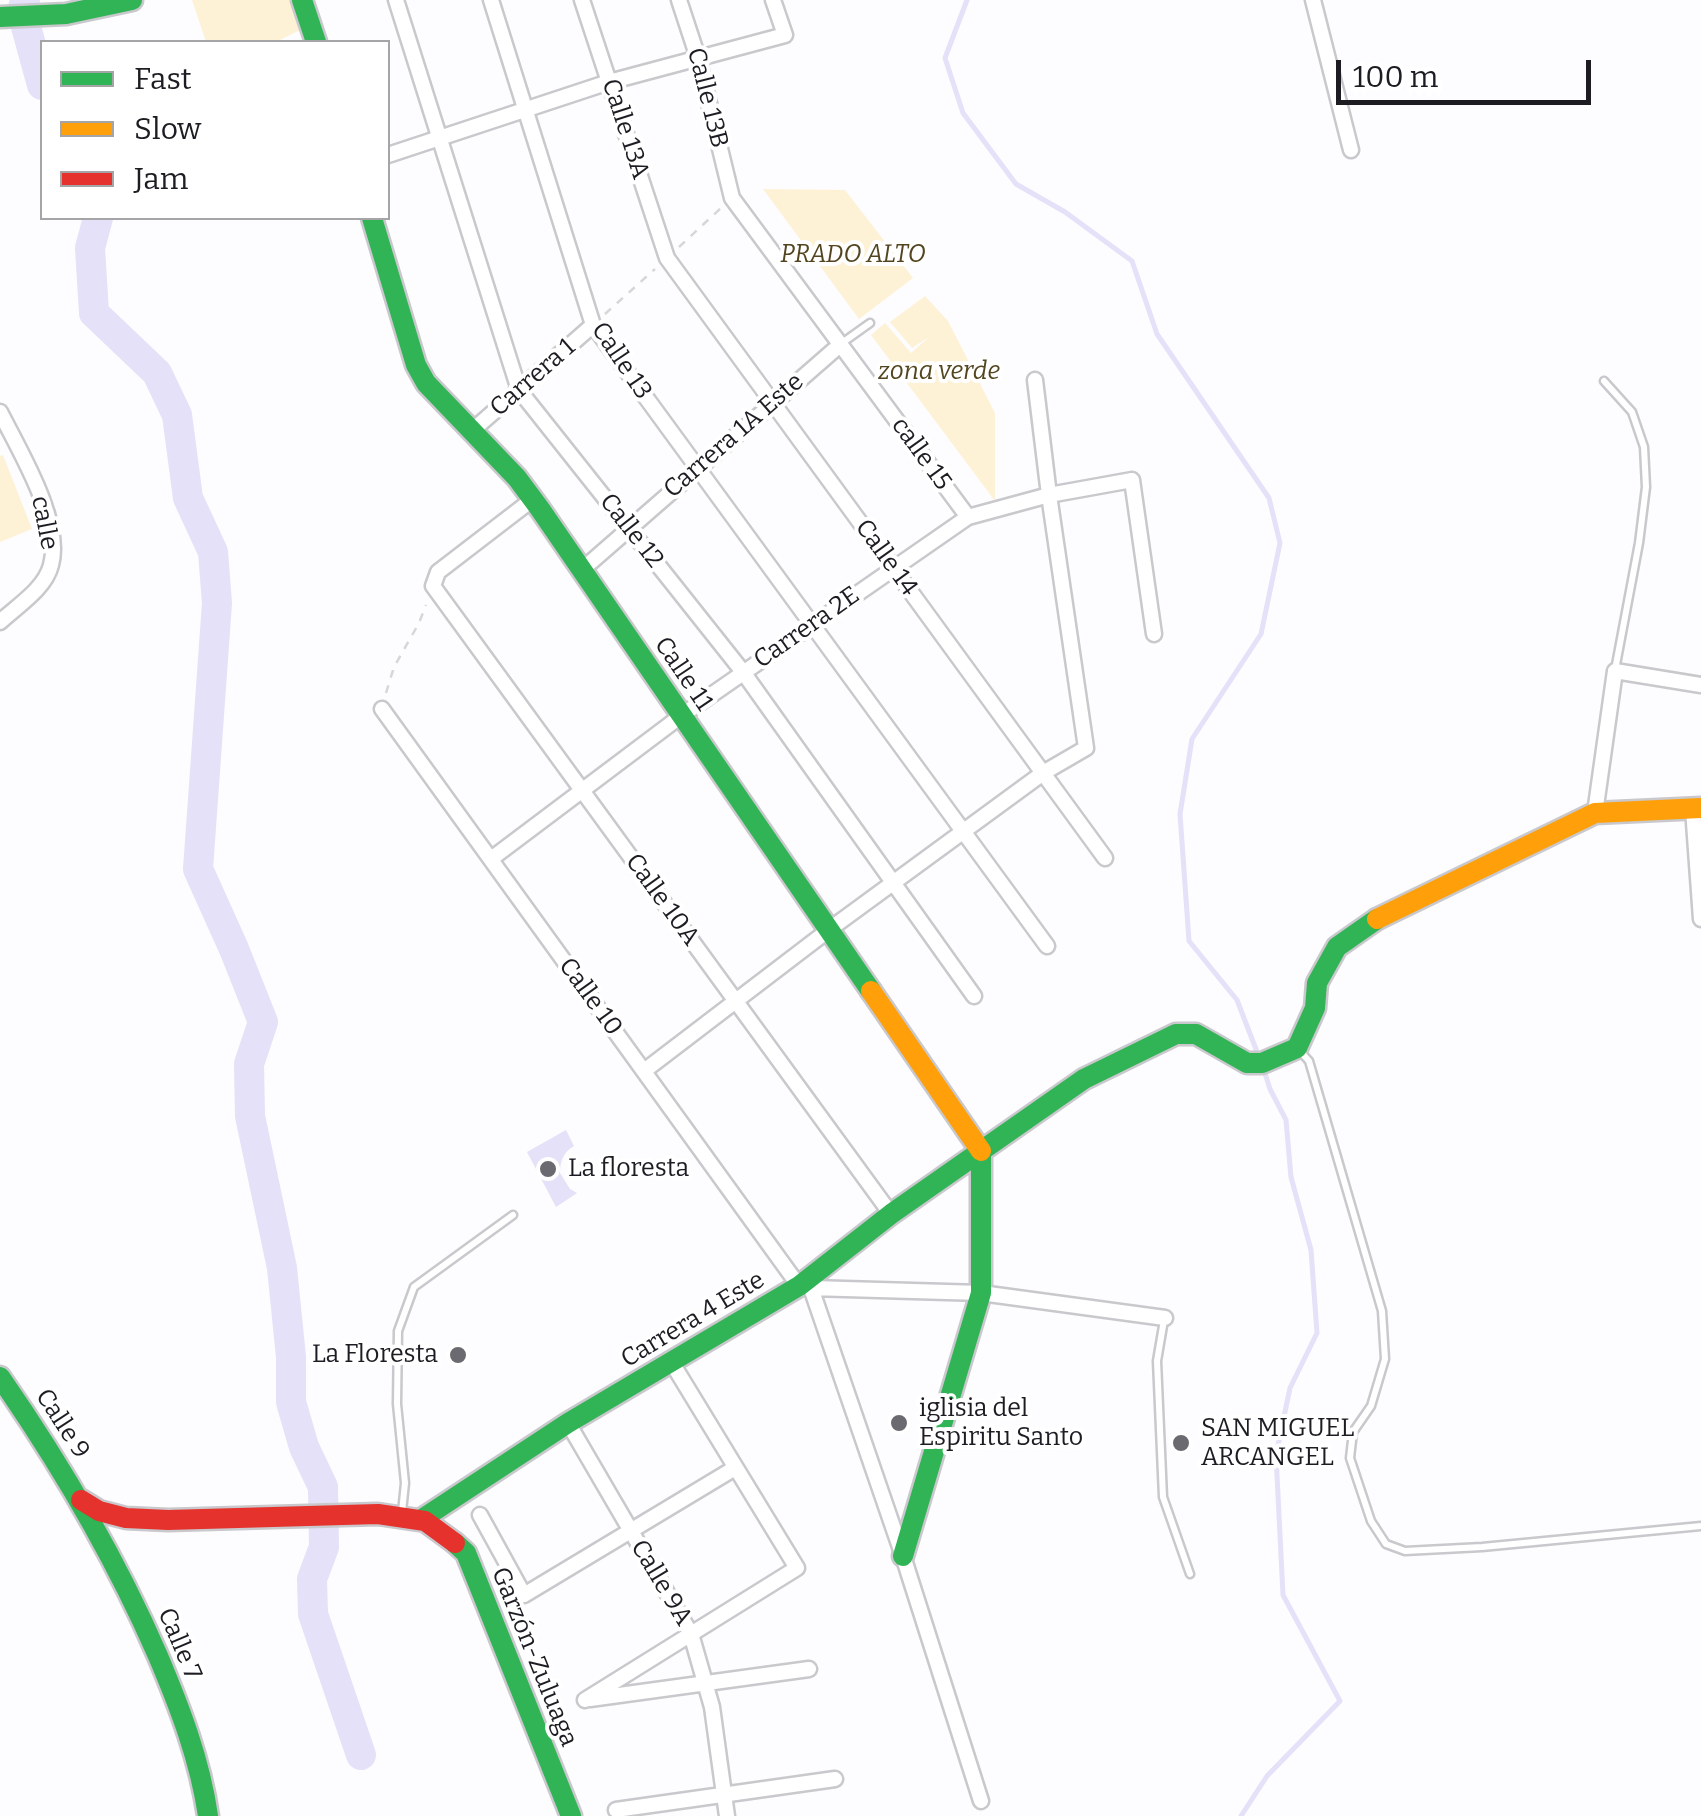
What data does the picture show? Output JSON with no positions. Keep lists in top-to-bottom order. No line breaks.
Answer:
{"streets":{"street":["Calle 13B","Calle 13A","Calle 13","Carrera 1","Carrera 1A Este","calle 15","calle","Calle 12","Calle 14","Carrera 2E","Calle 11","Calle 10A","Calle 10","Carrera 4 Este","Calle 9","Calle 9A","Calle 7","Garzón-Zuluaga"]},"crossings":[["Calle 13B","calle 15"],["Calle 13A","Calle 14"],["Calle 13","Carrera 1"],["Calle 13","Carrera 1A Este"],["Calle 13","Carrera 2E"],["Carrera 1","Calle 12"],["Carrera 1","Calle 11"],["Carrera 1A Este","calle 15"],["Carrera 1A Este","Calle 12"],["Carrera 1A Este","Calle 14"],["Carrera 1A Este","Calle 11"],["calle 15","Carrera 2E"],["Calle 12","Carrera 2E"],["Calle 14","Carrera 2E"],["Carrera 2E","Calle 11"],["Carrera 2E","Calle 10A"],["Carrera 2E","Calle 10"],["Calle 11","Carrera 4 Este"],["Calle 10A","Carrera 4 Este"],["Calle 10","Carrera 4 Este"],["Carrera 4 Este","Calle 9A"],["Carrera 4 Este","Garzón-Zuluaga"],["Calle 9","Calle 7"],["Calle 9","Garzón-Zuluaga"],["Calle 7","Garzón-Zuluaga"]],"parks":["PRADO ALTO","zona verde"],"places":["La floresta","La Floresta","iglisia del Espiritu Santo","SAN MIGUEL ARCANGEL"],"legend":["Fast","Slow","Jam"],"scale_bar":"100 m"}
